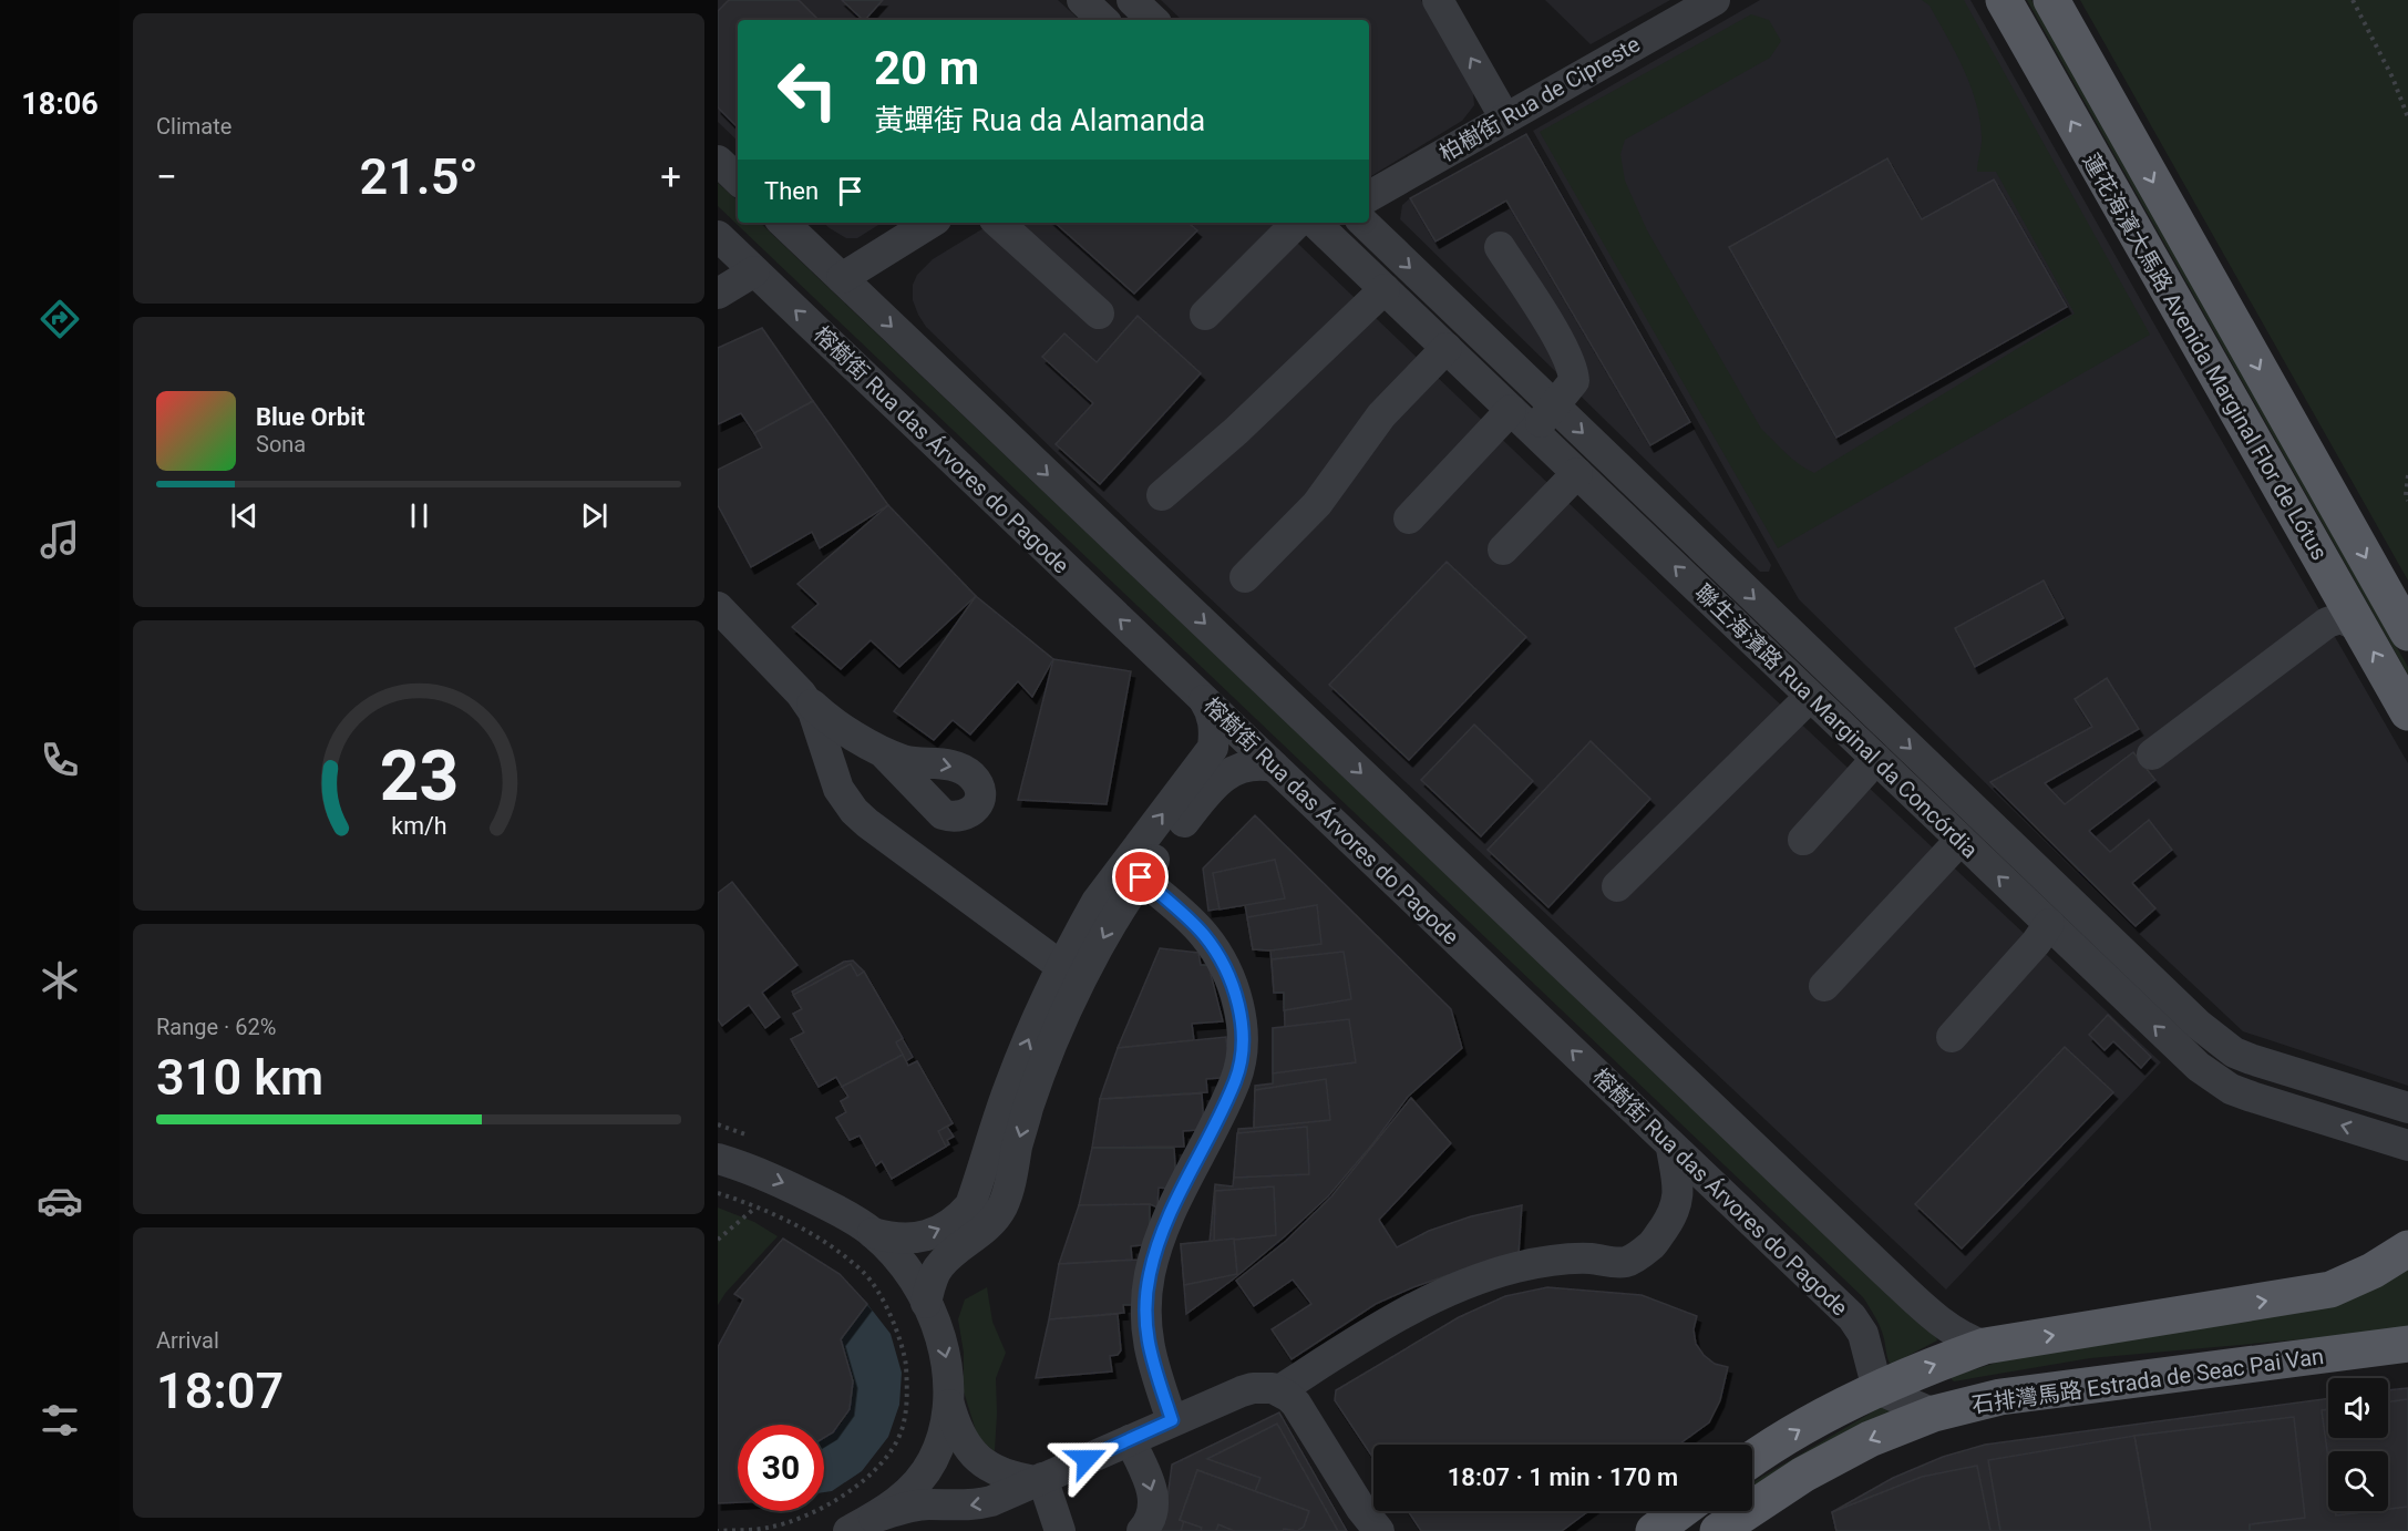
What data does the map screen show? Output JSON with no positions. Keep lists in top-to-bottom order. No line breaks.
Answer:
{"streets":{"main road":["蓮花海濱大馬路 Avenida Marginal Flor de Lótus","石排灣馬路 Estrada de Seac Pai Van"],"street":["柏樹街 Rua de Cipreste","榕樹街 Rua das Árvores do Pagode","聯生海濱路 Rua Marginal da Concórdia"]},"page":{"tabs":"18:06","tile":["Climate",["Range · 62%","310 km"],["Arrival","18:07"]],"turn":["20 m","黃蟬街 Rua da Alamanda"],"heat":["−","21.5°","+"],"then":"Then","song":["Blue Orbit","Sona"],"limit":"30","trip":"18:07 · 1 min · 170 m","gauge":["23","km/h"]}}
